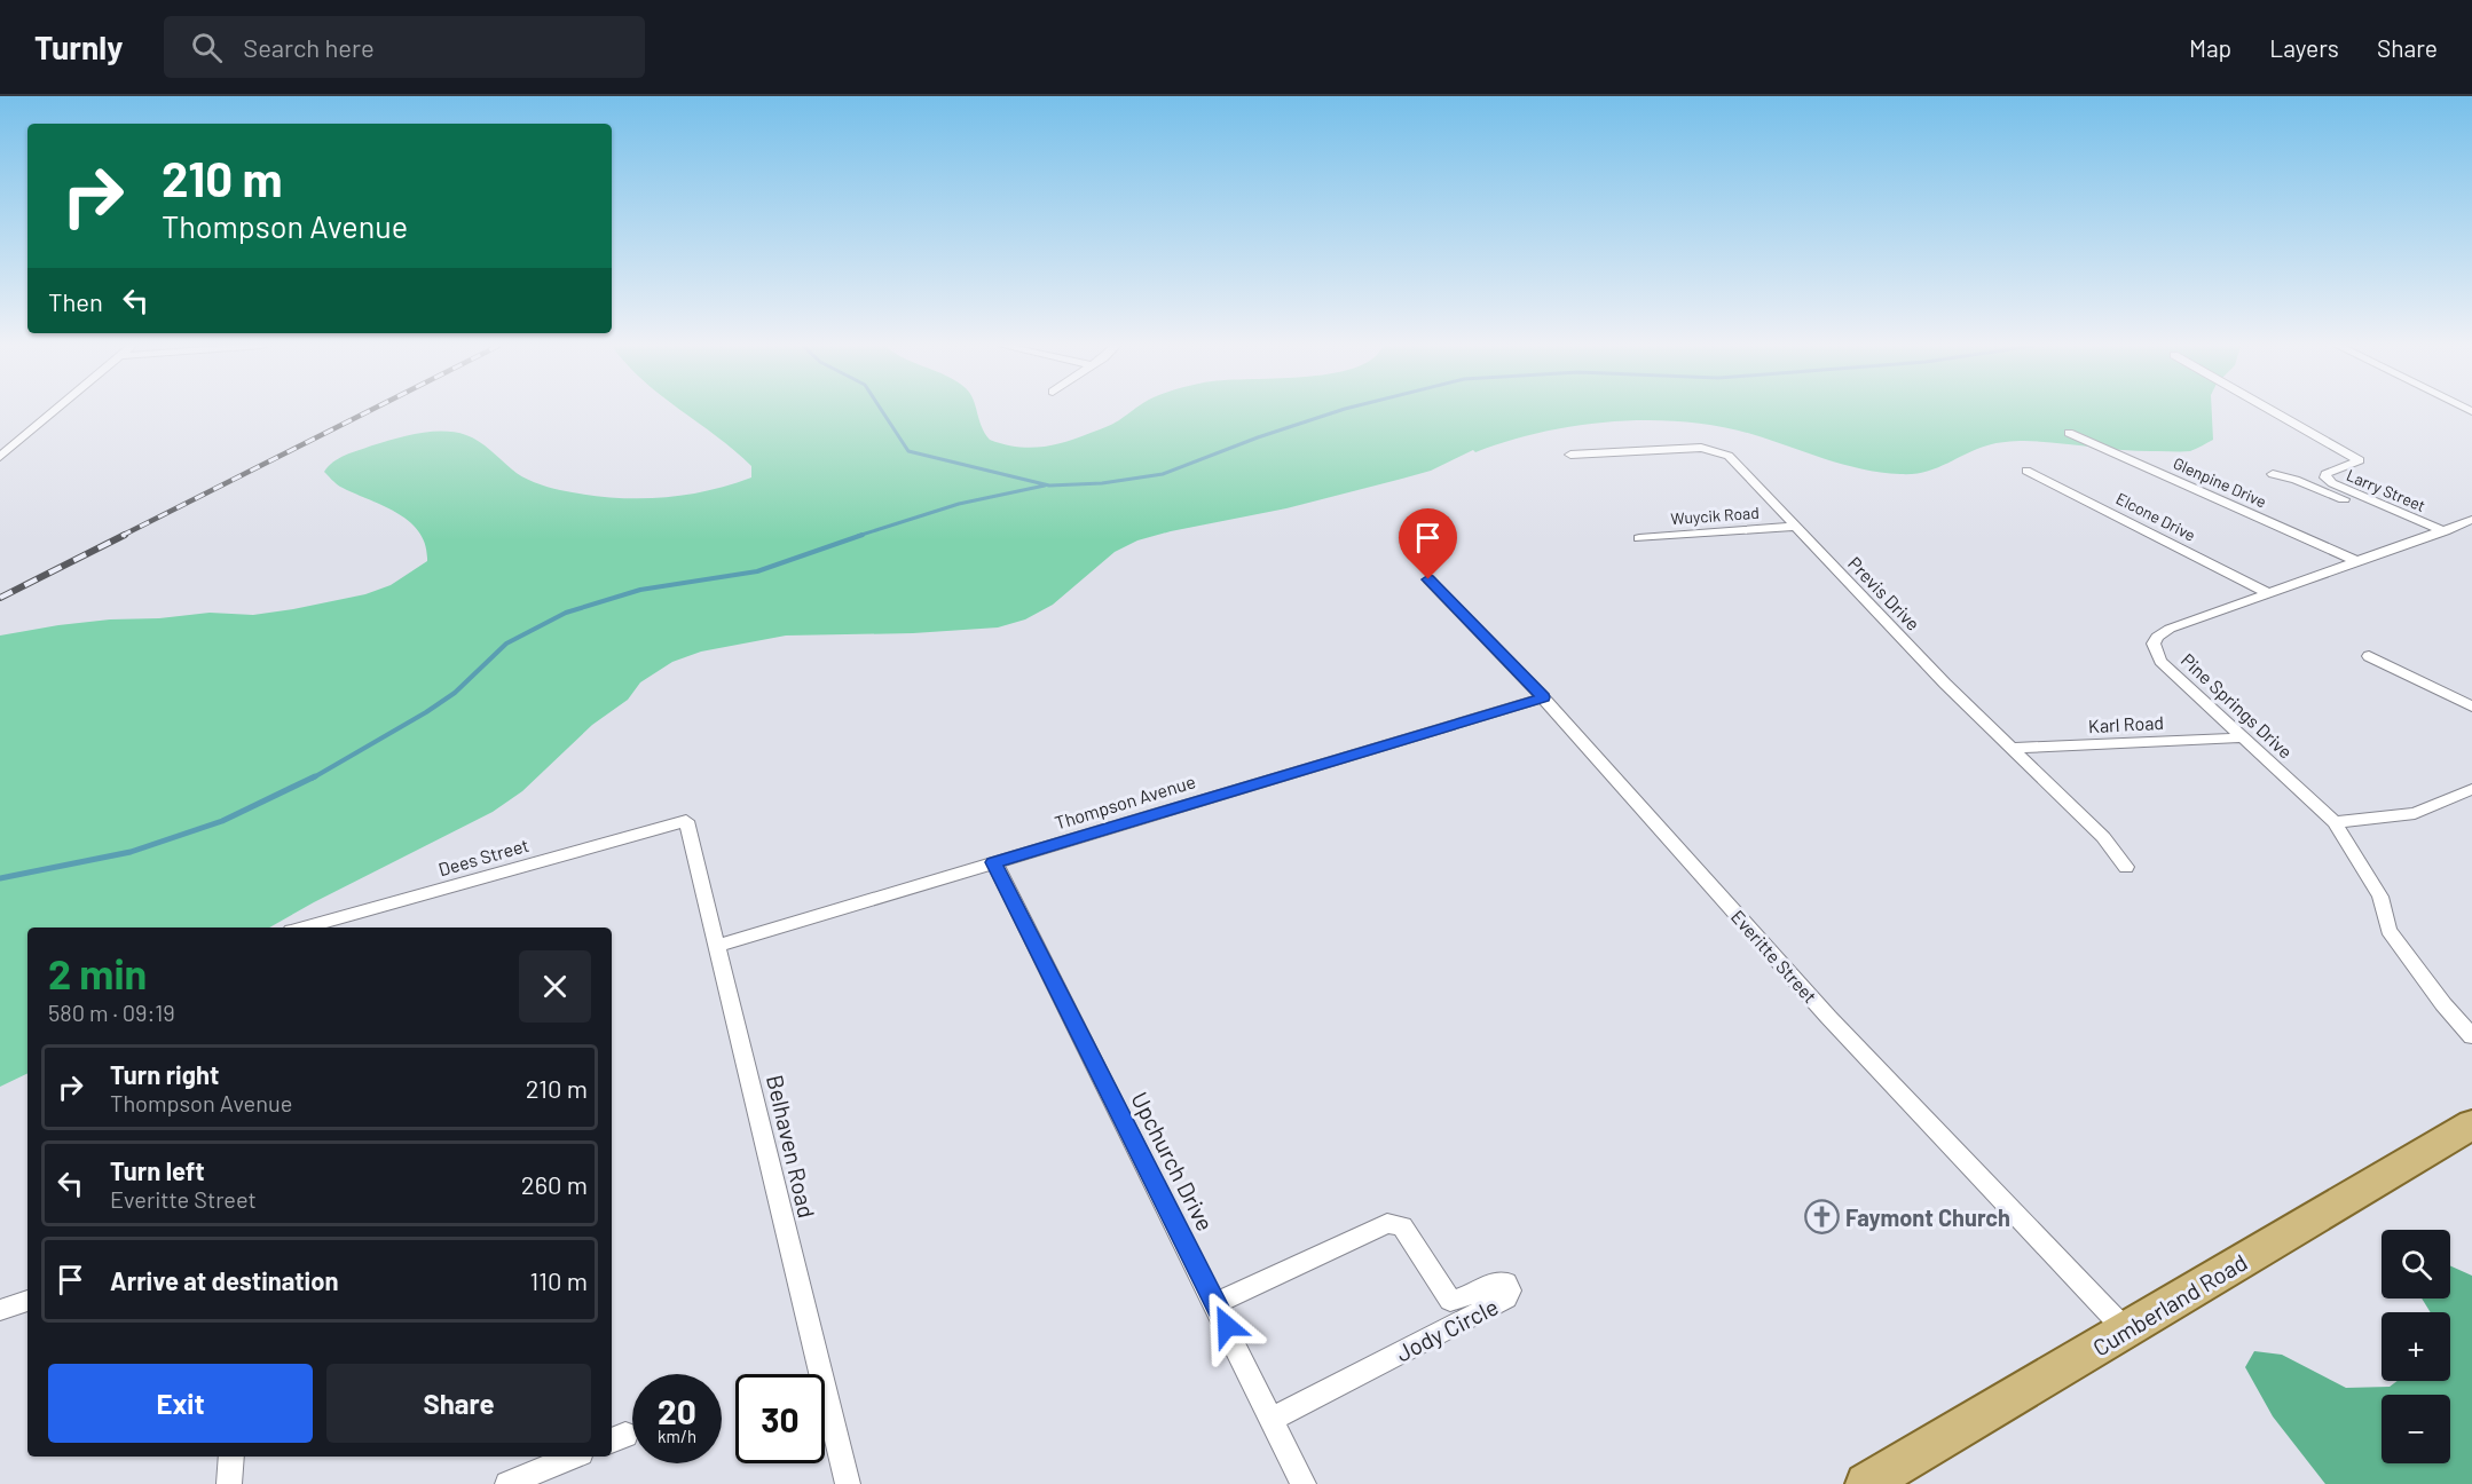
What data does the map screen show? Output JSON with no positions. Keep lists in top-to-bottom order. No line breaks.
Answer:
{"streets":{"main road":["Cumberland Road"],"street":["Glenpine Drive","Larry Street","Wuycik Road","Elcone Drive","Previs Drive","Pine Springs Drive","Karl Road","Thompson Avenue","Dees Street","Everitte Street","Belhaven Road","Upchurch Drive","Jody Circle"]},"crossings":[["Glenpine Drive","Pine Springs Drive"],["Larry Street","Pine Springs Drive"],["Wuycik Road","Previs Drive"],["Elcone Drive","Pine Springs Drive"],["Previs Drive","Karl Road"],["Pine Springs Drive","Karl Road"],["Thompson Avenue","Everitte Street"],["Thompson Avenue","Belhaven Road"],["Thompson Avenue","Upchurch Drive"],["Dees Street","Belhaven Road"],["Everitte Street","Cumberland Road"],["Upchurch Drive","Jody Circle"]],"places":{"church":["Faymont Church"]},"page":{"header":"Turnly","search":"Search here","nav":["Map","Layers","Share"],"turn":["210 m","Thompson Avenue"],"then":"Then","heading":["2 min","580 m · 09:19"],"list":[{"name":"Turn right","note":"Thompson Avenue","value":"210 m"},{"name":"Turn left","note":"Everitte Street","value":"260 m"},{"name":"Arrive at destination","value":"110 m"}],"map_buttons":["+","−"],"buttons":["Exit","Share"],"speed":"20 km/h","limit":"30"}}
